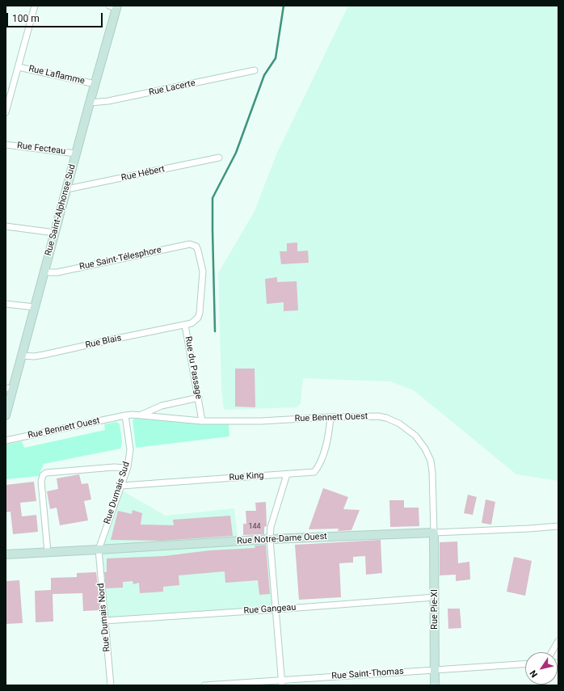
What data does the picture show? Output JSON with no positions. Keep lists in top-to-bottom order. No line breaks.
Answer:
{"streets":{"street":["Rue Laflamme","Rue Lacerte","Rue Fecteau","Rue Hébert","Rue Saint-Alphonse Sud","Rue Saint-Télesphore","Rue Blais","Rue du Passage","Rue Bennett Ouest","Rue King","Rue Dumais Sud","Rue Notre-Dame Ouest","Rue Gangeau","Rue Pie-XI","Rue Dumais Nord","Rue Saint-Thomas"]},"crossings":[["Rue Laflamme","Rue Saint-Alphonse Sud"],["Rue Lacerte","Rue Saint-Alphonse Sud"],["Rue Fecteau","Rue Saint-Alphonse Sud"],["Rue Hébert","Rue Saint-Alphonse Sud"],["Rue Saint-Alphonse Sud","Rue Saint-Télesphore"],["Rue Saint-Alphonse Sud","Rue Blais"],["Rue Saint-Télesphore","Rue du Passage"],["Rue Blais","Rue du Passage"],["Rue du Passage","Rue Bennett Ouest"],["Rue Bennett Ouest","Rue King"],["Rue Bennett Ouest","Rue Dumais Sud"],["Rue Bennett Ouest","Rue Notre-Dame Ouest"],["Rue Bennett Ouest","Rue Pie-XI"],["Rue King","Rue Dumais Sud"],["Rue Dumais Sud","Rue Notre-Dame Ouest"],["Rue Dumais Sud","Rue Dumais Nord"],["Rue Notre-Dame Ouest","Rue Pie-XI"],["Rue Notre-Dame Ouest","Rue Dumais Nord"],["Rue Gangeau","Rue Pie-XI"],["Rue Gangeau","Rue Dumais Nord"],["Rue Pie-XI","Rue Saint-Thomas"]],"house_numbers":["144"],"scale_bar":"100 m","north":"bottom left"}
